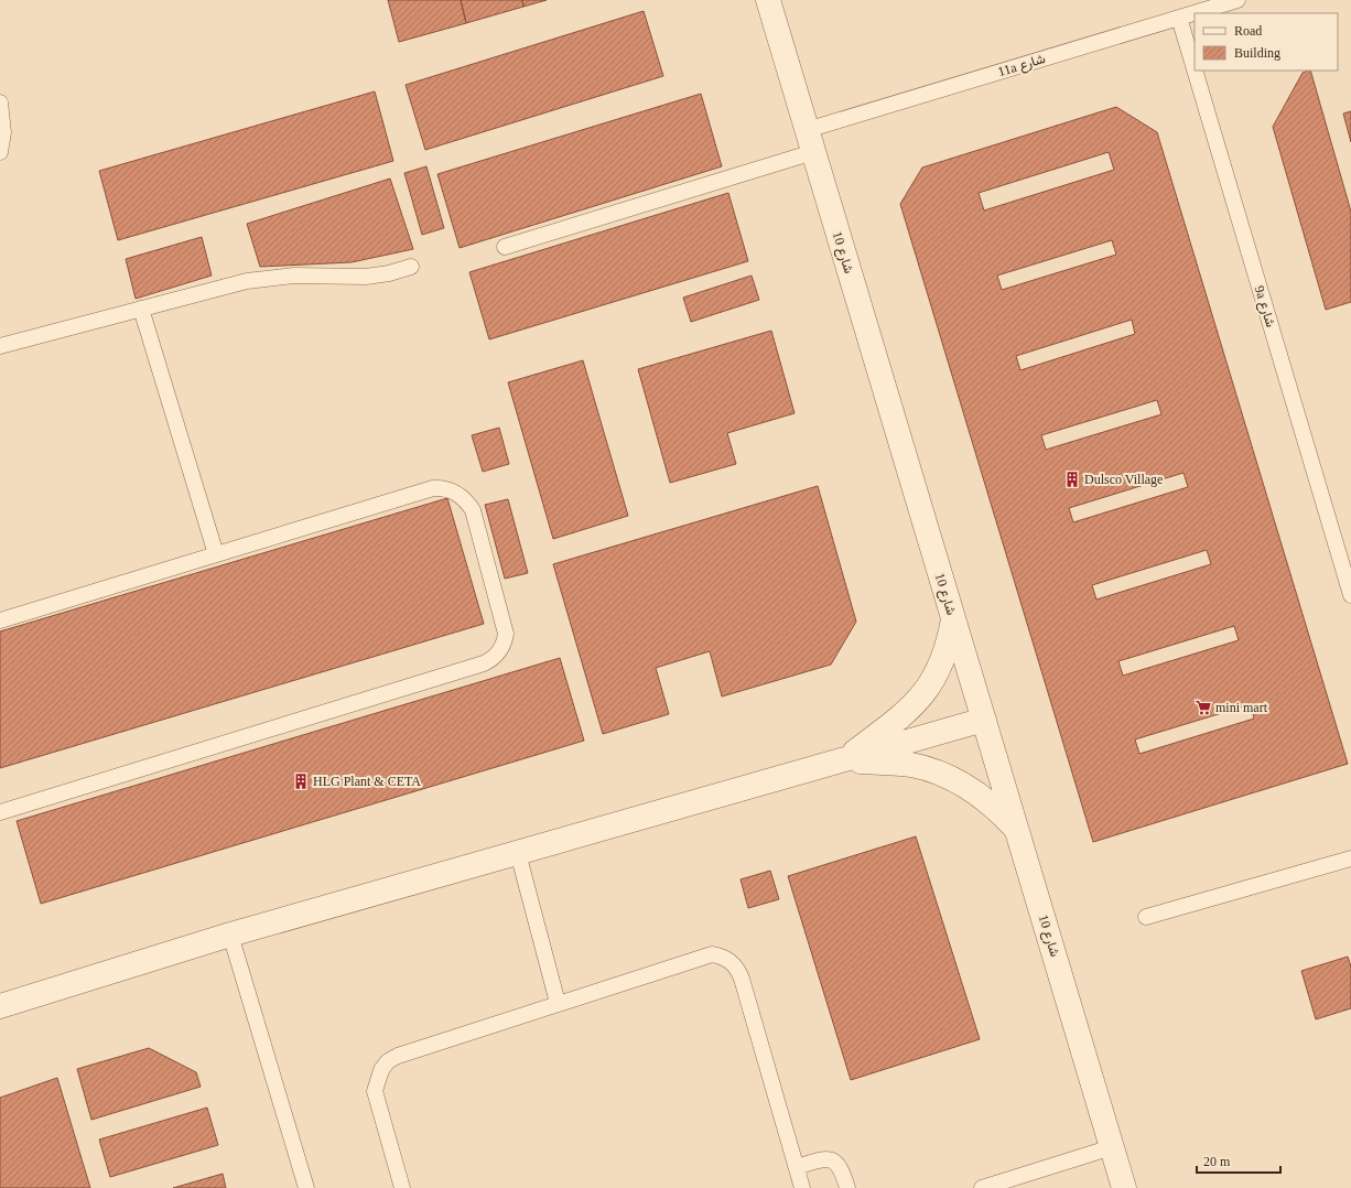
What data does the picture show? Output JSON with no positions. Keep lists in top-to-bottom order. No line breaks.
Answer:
{"streets":{"street":["شارع 10"],"lane":["11a شارع","9a شارع"]},"crossings":[["11a شارع","شارع 10"],["11a شارع","9a شارع"]],"places":{"building":["Dulsco Village","HLG Plant & CETA"],"supermarket":["mini mart"]},"legend":["Road","Building"],"scale_bar":"20 m"}
